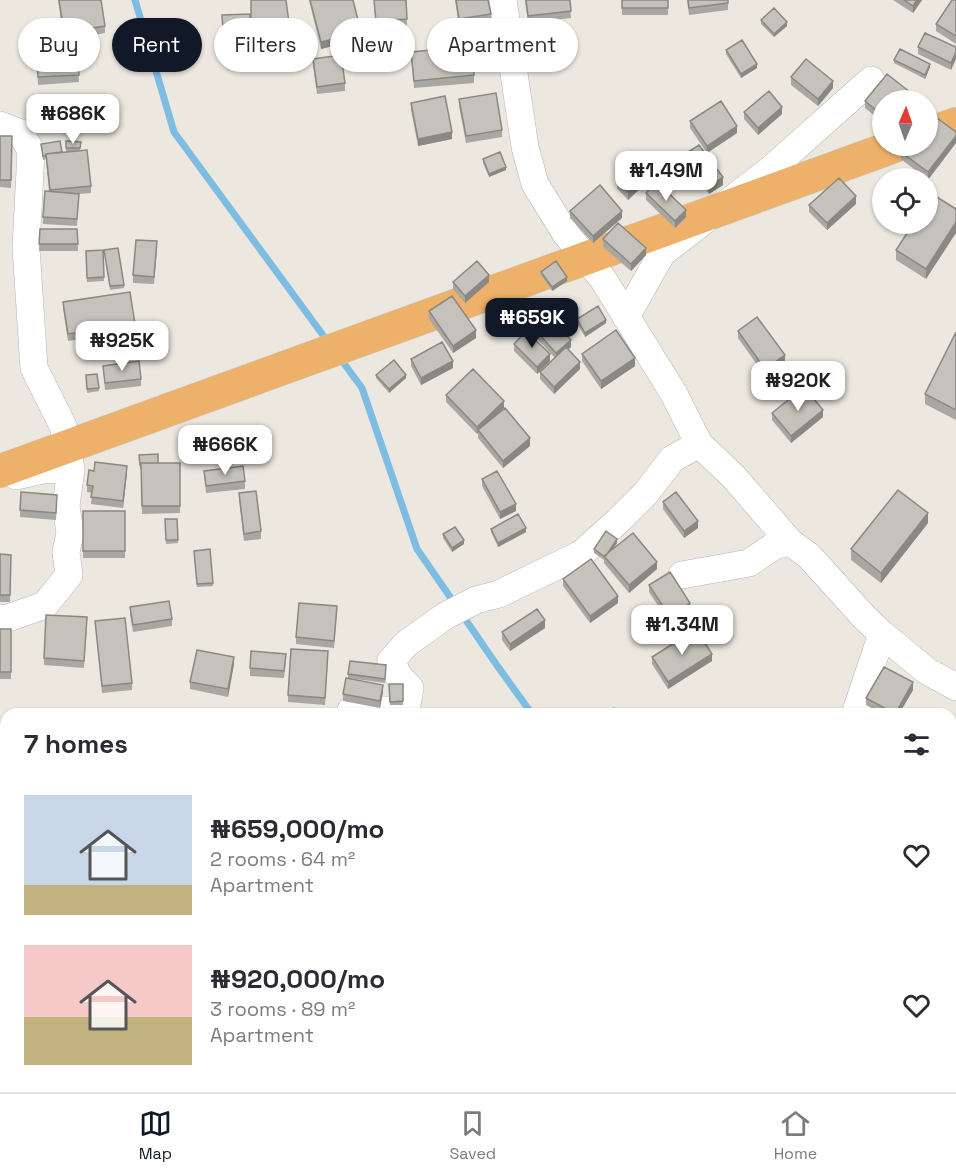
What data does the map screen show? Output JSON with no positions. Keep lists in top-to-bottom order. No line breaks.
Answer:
{"north":"top","page":{"chip":["Buy","Rent","Filters","New","Apartment"],"price":["₦686K","₦1.49M","₦659K","₦925K","₦920K","₦666K","₦1.34M"],"heading":"7 homes","list":[{"name":"₦659,000/mo","note":"2 rooms · 64 m² · Apartment"},{"name":"₦920,000/mo","note":"3 rooms · 89 m² · Apartment"}],"tabs":["Map","Saved","Home"]}}
